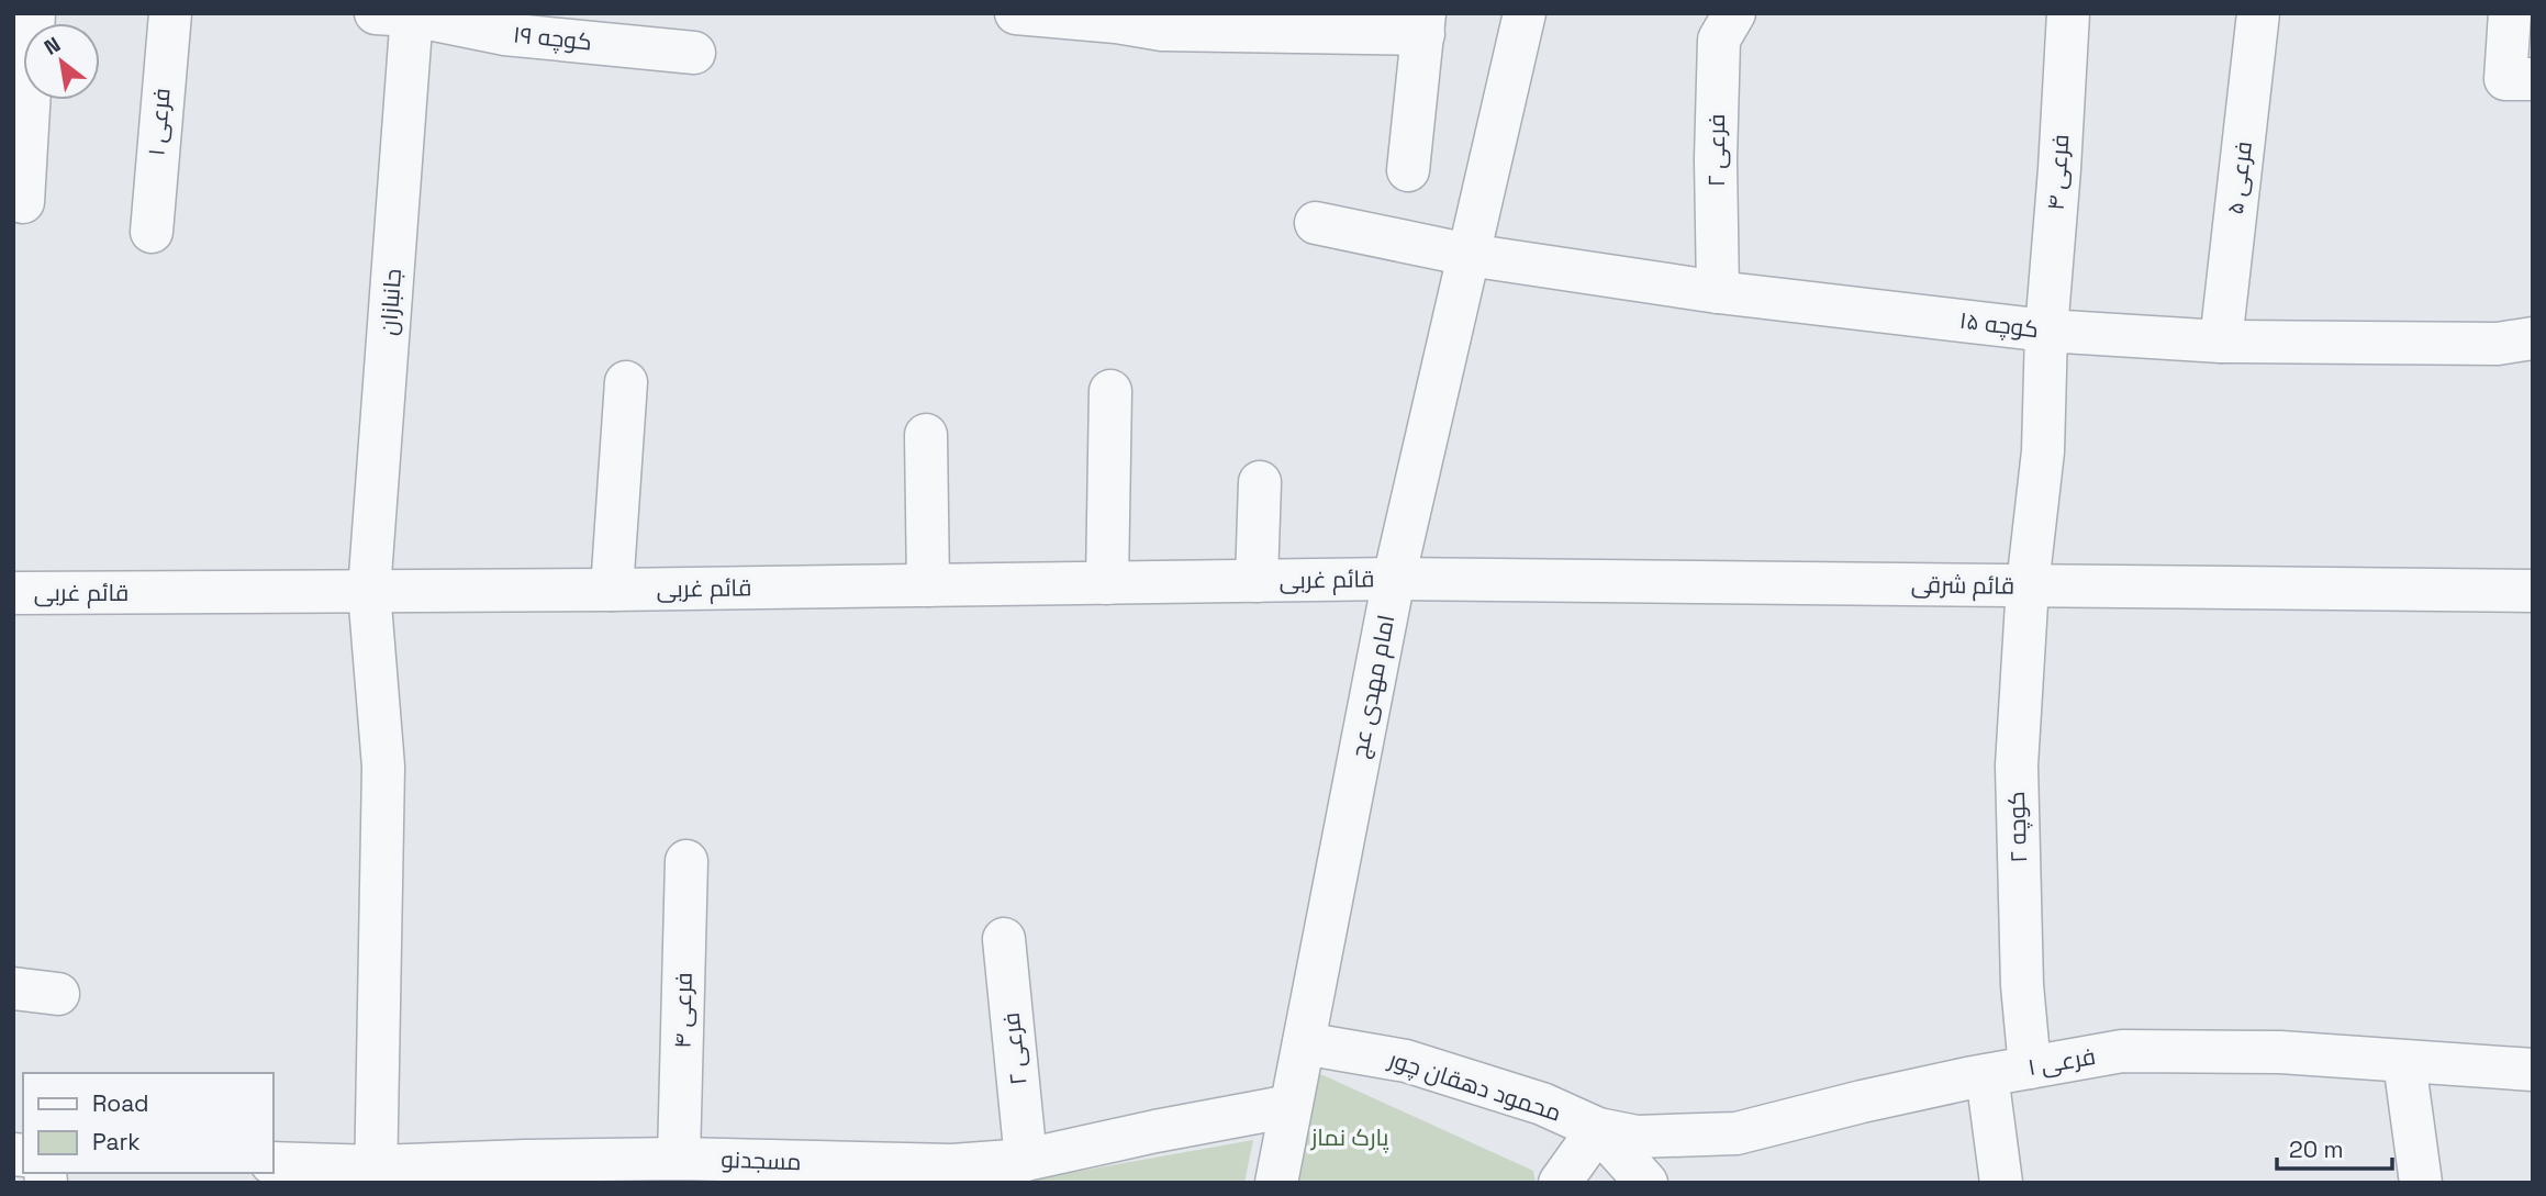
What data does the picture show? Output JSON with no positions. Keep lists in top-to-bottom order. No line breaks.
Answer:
{"streets":{"street":["کوچه ۱۹","فرعی ۱","فرعی ۲","فرعی ۴","فرعی ۵","جانبازان","کوچه ۱۵","قائم غربی","قائم شرقی","امام مهدی عج","کوچه ۲","محمود دهقان چور","مسجدنو"]},"crossings":[["کوچه ۱۹","جانبازان"],["فرعی ۱","کوچه ۲"],["فرعی ۱","محمود دهقان چور"],["فرعی ۲","کوچه ۱۵"],["فرعی ۲","مسجدنو"],["فرعی ۴","کوچه ۱۵"],["فرعی ۴","قائم شرقی"],["فرعی ۴","کوچه ۲"],["فرعی ۴","مسجدنو"],["فرعی ۵","کوچه ۱۵"],["جانبازان","قائم غربی"],["جانبازان","مسجدنو"],["کوچه ۱۵","امام مهدی عج"],["قائم غربی","قائم شرقی"],["قائم غربی","امام مهدی عج"],["قائم شرقی","امام مهدی عج"],["قائم شرقی","کوچه ۲"],["امام مهدی عج","محمود دهقان چور"],["امام مهدی عج","مسجدنو"]],"parks":["پارک نماز"],"legend":["Road","Park"],"scale_bar":"20 m","north":"top left"}
